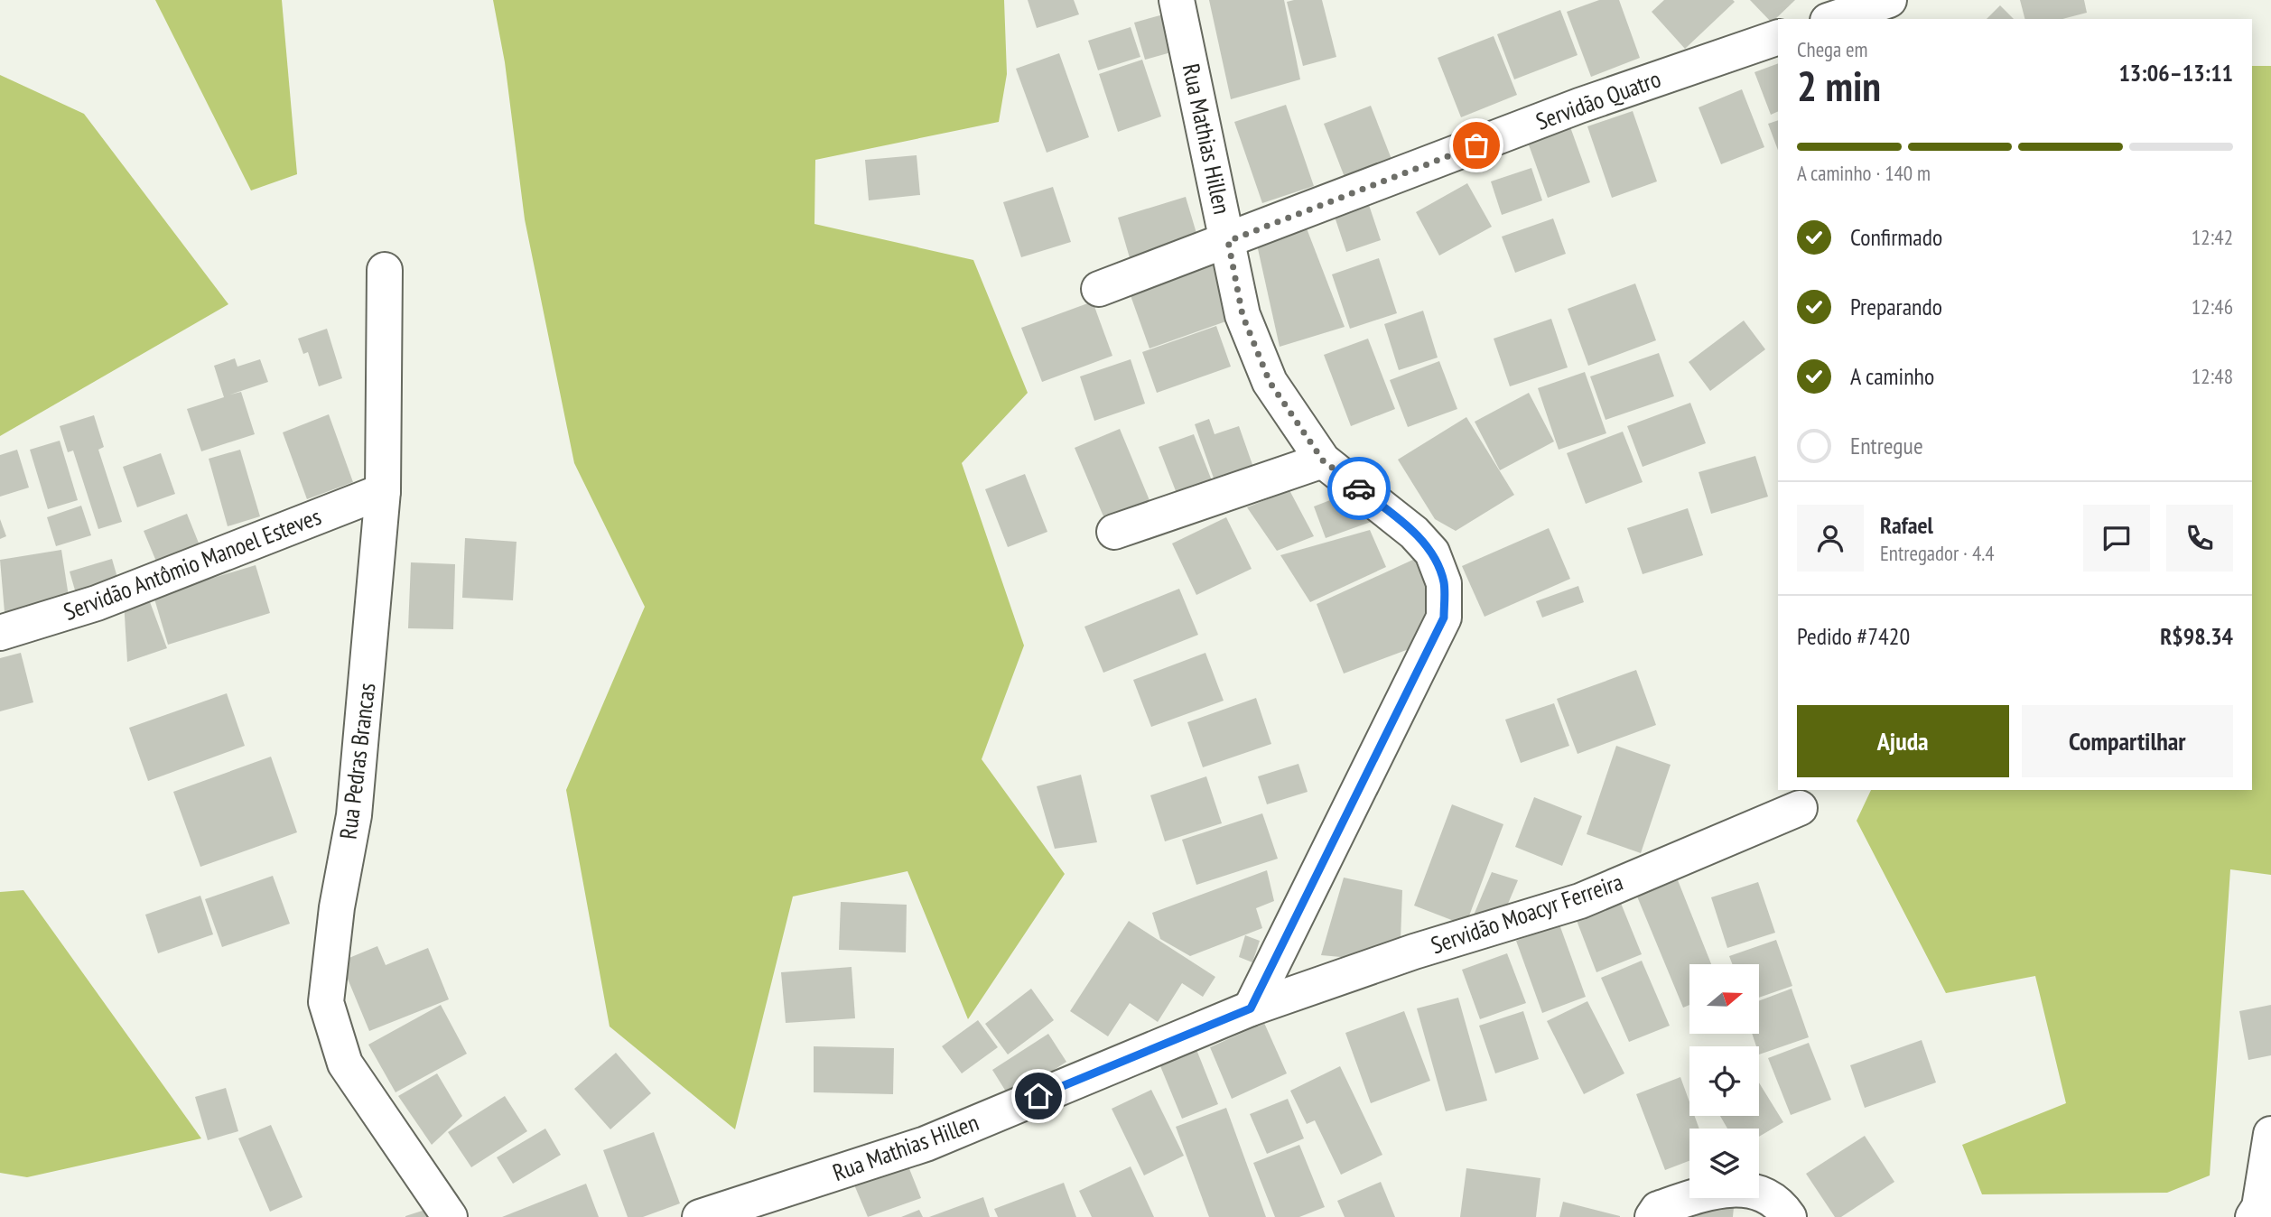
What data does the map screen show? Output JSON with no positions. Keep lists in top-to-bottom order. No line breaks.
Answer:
{"streets":{"street":["Servidão Quatro","Rua Mathias Hillen","Servidão Antômio Manoel Esteves","Rua Pedras Brancas","Servidão Moacyr Ferreira"]},"crossings":[["Servidão Quatro","Rua Mathias Hillen"],["Rua Mathias Hillen","Servidão Moacyr Ferreira"],["Servidão Antômio Manoel Esteves","Rua Pedras Brancas"]],"north":"right","page":{"heading":["2 min","Chega em","13:06–13:11"],"panel":["Rafael","Entregador · 4.4","Pedido #7420","R$98.34"],"bar":"A caminho · 140 m","list":[["Confirmado","12:42"],["Preparando","12:46"],["A caminho","12:48"],"Entregue"],"buttons":["Ajuda","Compartilhar"]}}
